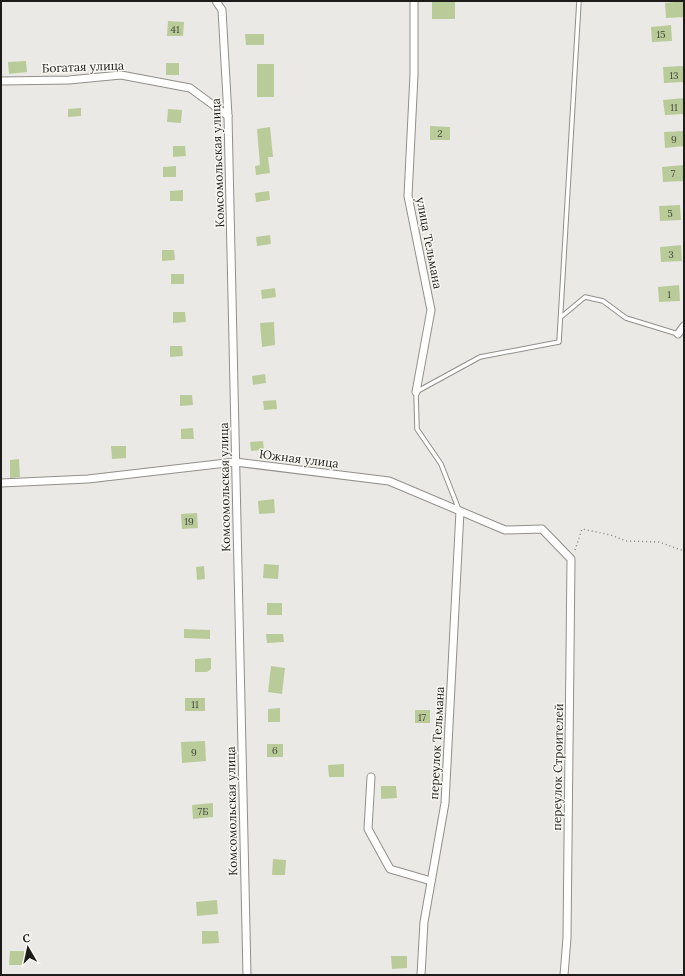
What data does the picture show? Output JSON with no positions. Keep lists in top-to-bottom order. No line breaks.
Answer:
{"streets":{"street":["Богатая улица","Комсомольская улица","улица Тельмана","Южная улица","переулок Тельмана","переулок Строителей"]},"crossings":[["Богатая улица","Комсомольская улица"],["Комсомольская улица","Южная улица"],["Южная улица","переулок Тельмана"],["Южная улица","переулок Строителей"]],"house_numbers":["41","15","13","11","2","9","7","5","3","1","19","11","17","6","9","7Б"],"north":"top"}
